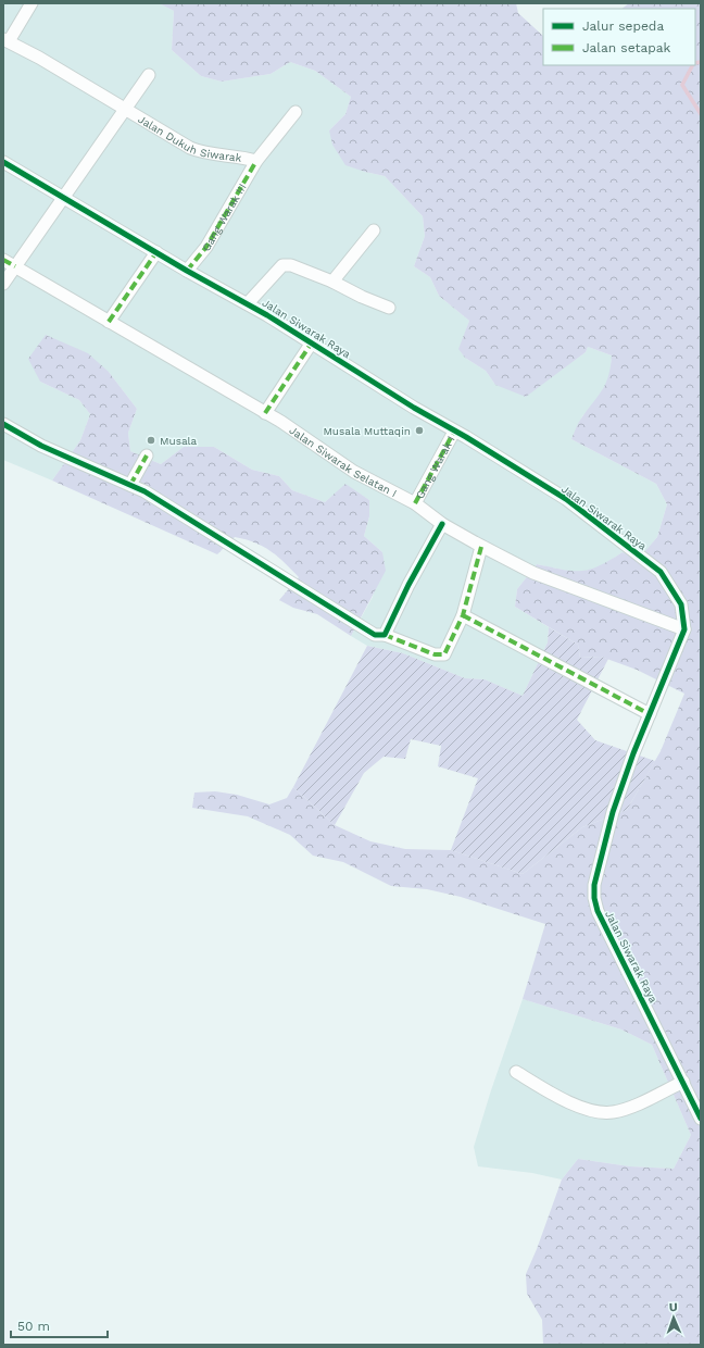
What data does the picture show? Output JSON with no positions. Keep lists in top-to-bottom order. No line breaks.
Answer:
{"streets":{"street":["Jalan Dukuh Siwarak","Gang Warak III","Jalan Siwarak Raya","Jalan Siwarak Selatan I","Gang Warak I"]},"crossings":[["Jalan Dukuh Siwarak","Gang Warak III"],["Jalan Dukuh Siwarak","Jalan Siwarak Raya"],["Jalan Dukuh Siwarak","Jalan Siwarak Selatan I"],["Gang Warak III","Jalan Siwarak Raya"],["Jalan Siwarak Raya","Jalan Siwarak Selatan I"],["Jalan Siwarak Raya","Gang Warak I"],["Jalan Siwarak Selatan I","Gang Warak I"]],"places":["Musala Muttaqin","Musala"],"legend":["Jalur sepeda","Jalan setapak"],"scale_bar":"50 m","north":"top"}
